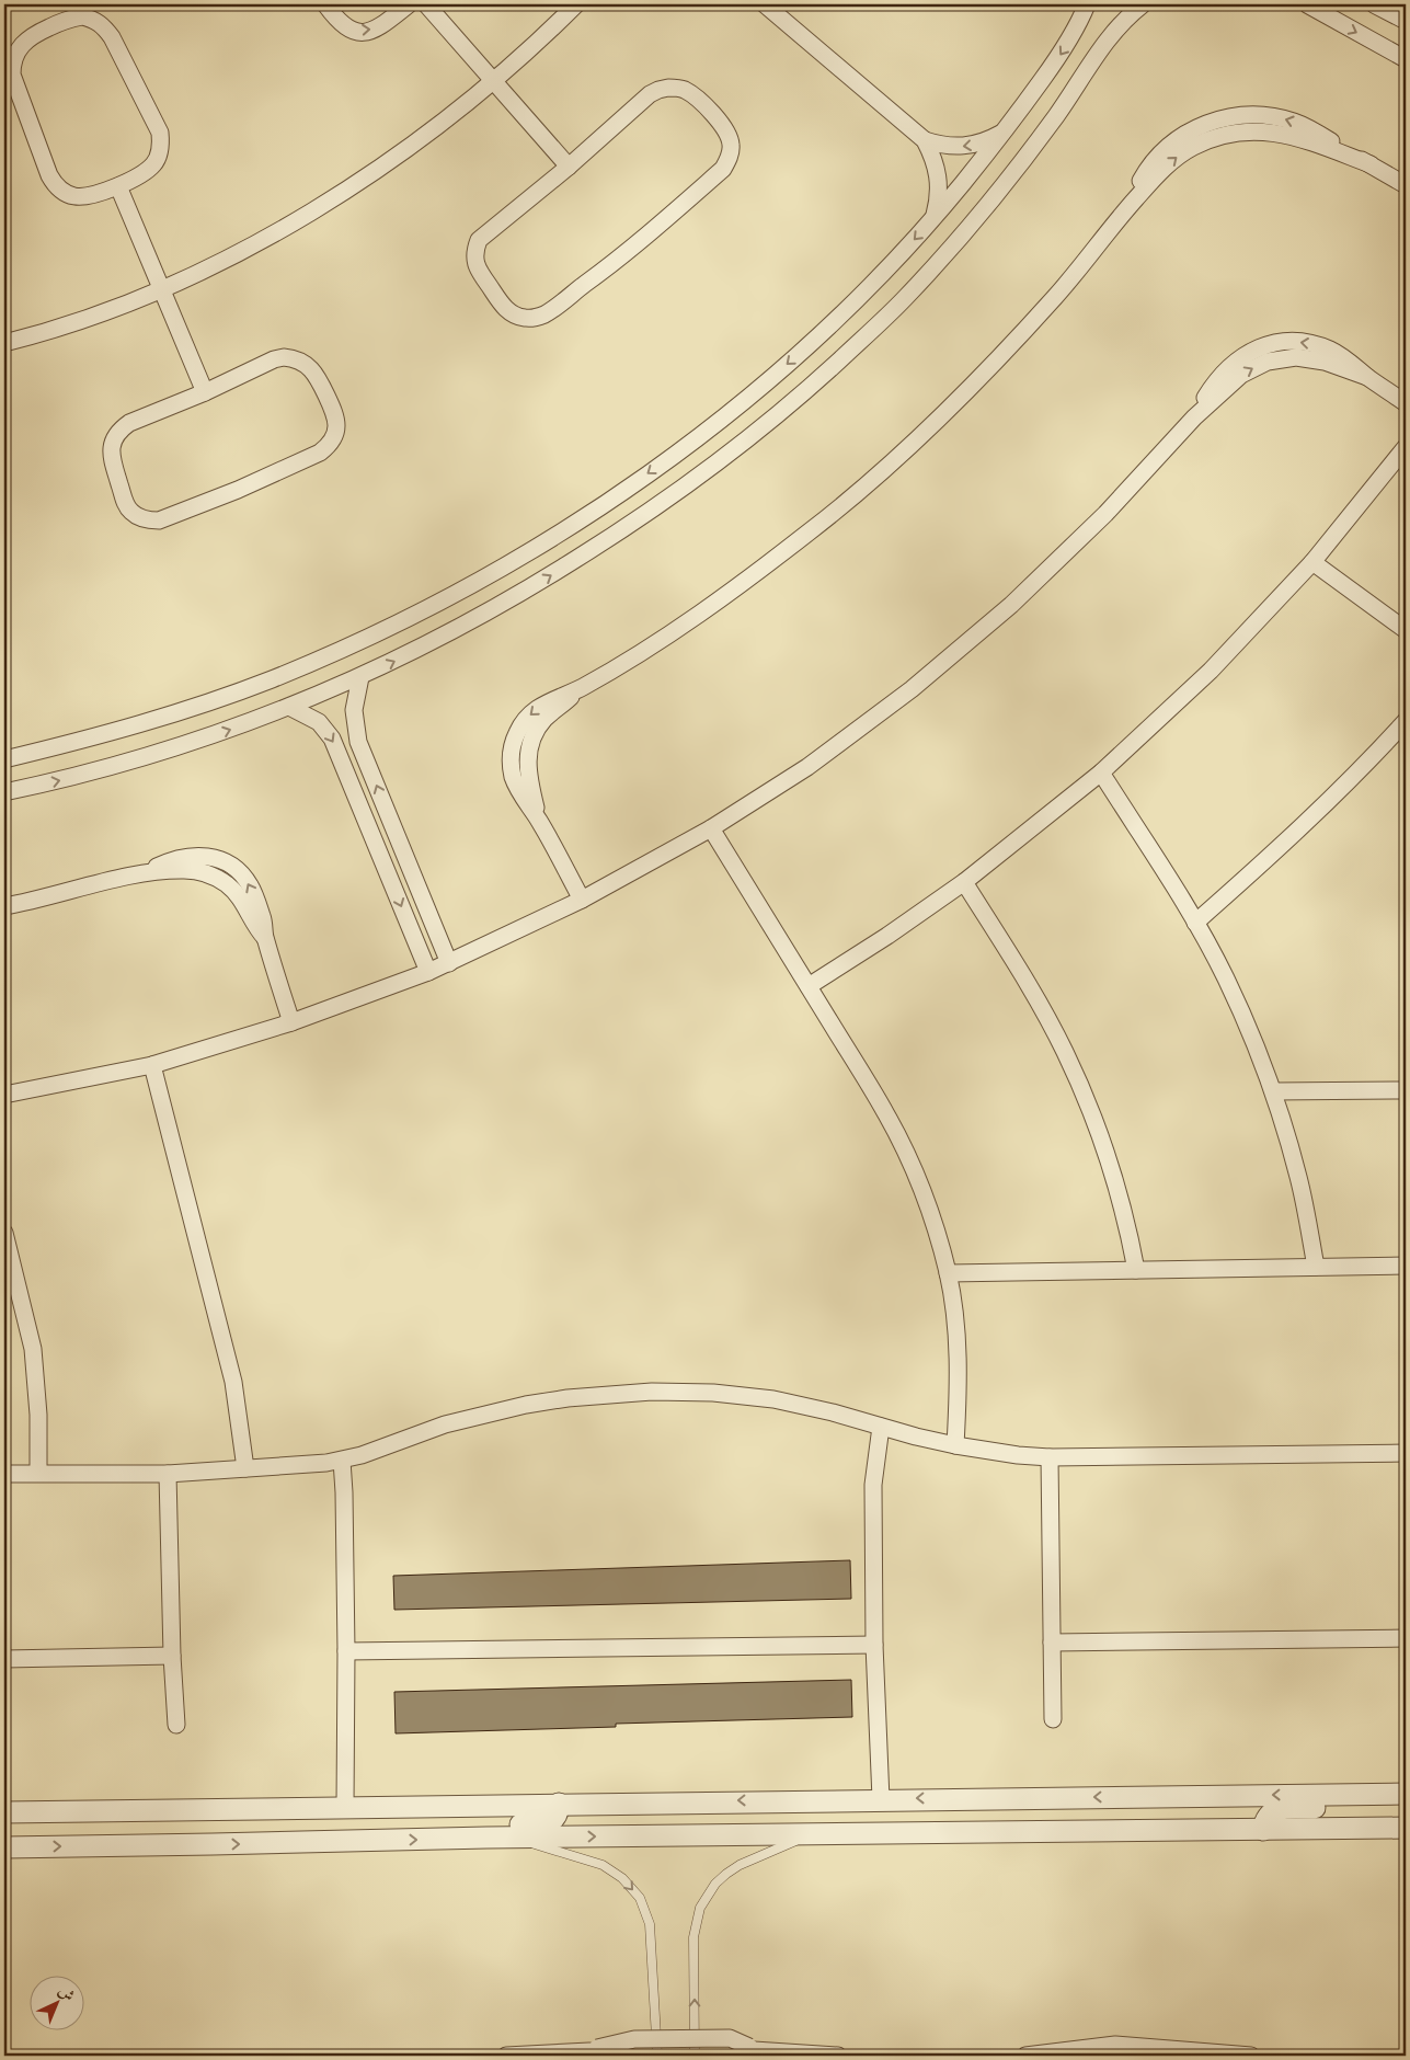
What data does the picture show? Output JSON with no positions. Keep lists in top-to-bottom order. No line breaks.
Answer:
{"north":"top right"}
